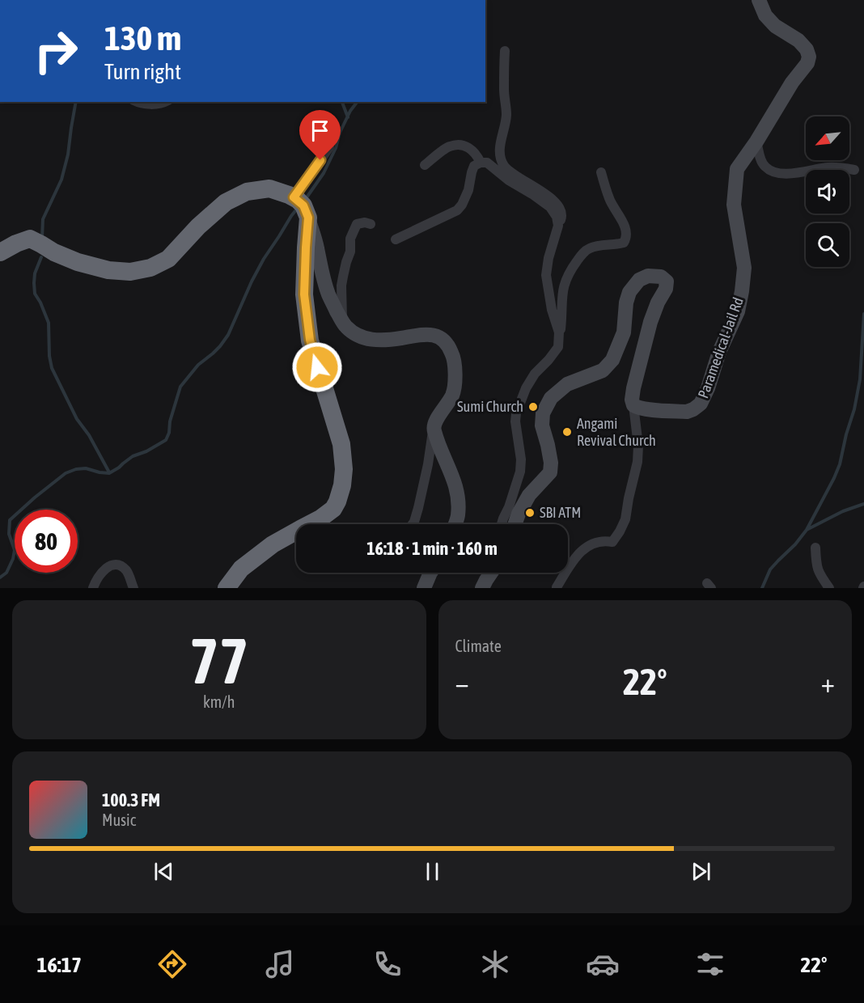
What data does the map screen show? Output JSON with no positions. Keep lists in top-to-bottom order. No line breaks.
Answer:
{"streets":{"main road":["Paramedical-Jail Rd"]},"places":["Sumi Church","Angami Revival Church","SBI ATM"],"north":"bottom left","page":{"turn":["130 m","Turn right"],"limit":"80","trip":"16:18 · 1 min · 160 m","tile":[["77","km/h"],"Climate"],"heat":["−","22°","+"],"song":["100.3 FM","Music"],"tabs":["16:17","22°"]}}
